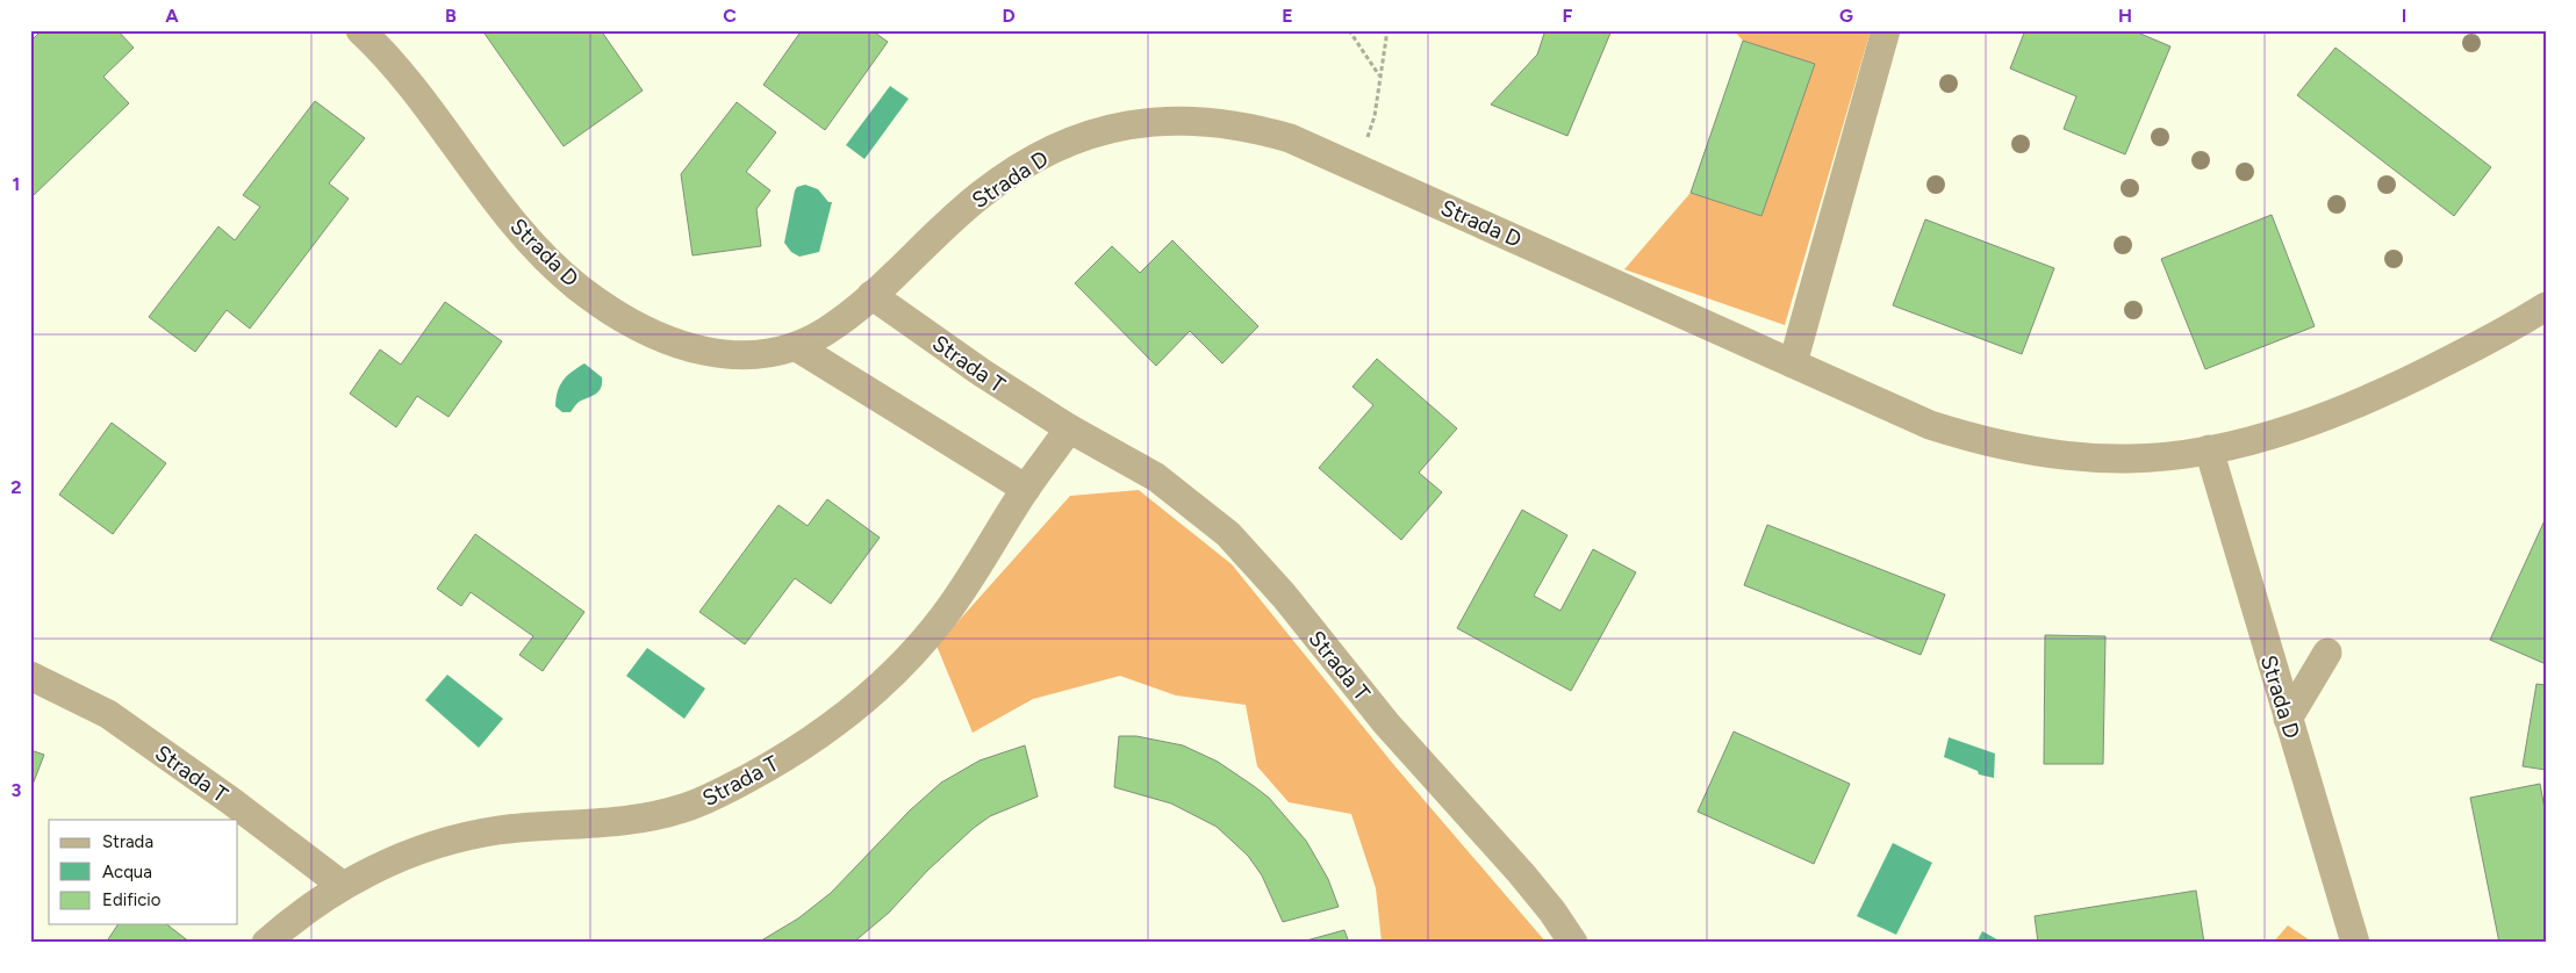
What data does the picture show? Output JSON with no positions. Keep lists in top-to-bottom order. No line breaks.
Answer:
{"streets":{"street":["Strada D","Strada T"]},"crossings":[["Strada D","Strada T"]],"legend":["Strada","Acqua","Edificio"],"grid":{"columns":["A","B","C","D","E","F","G","H","I"],"rows":["1","2","3"]}}
